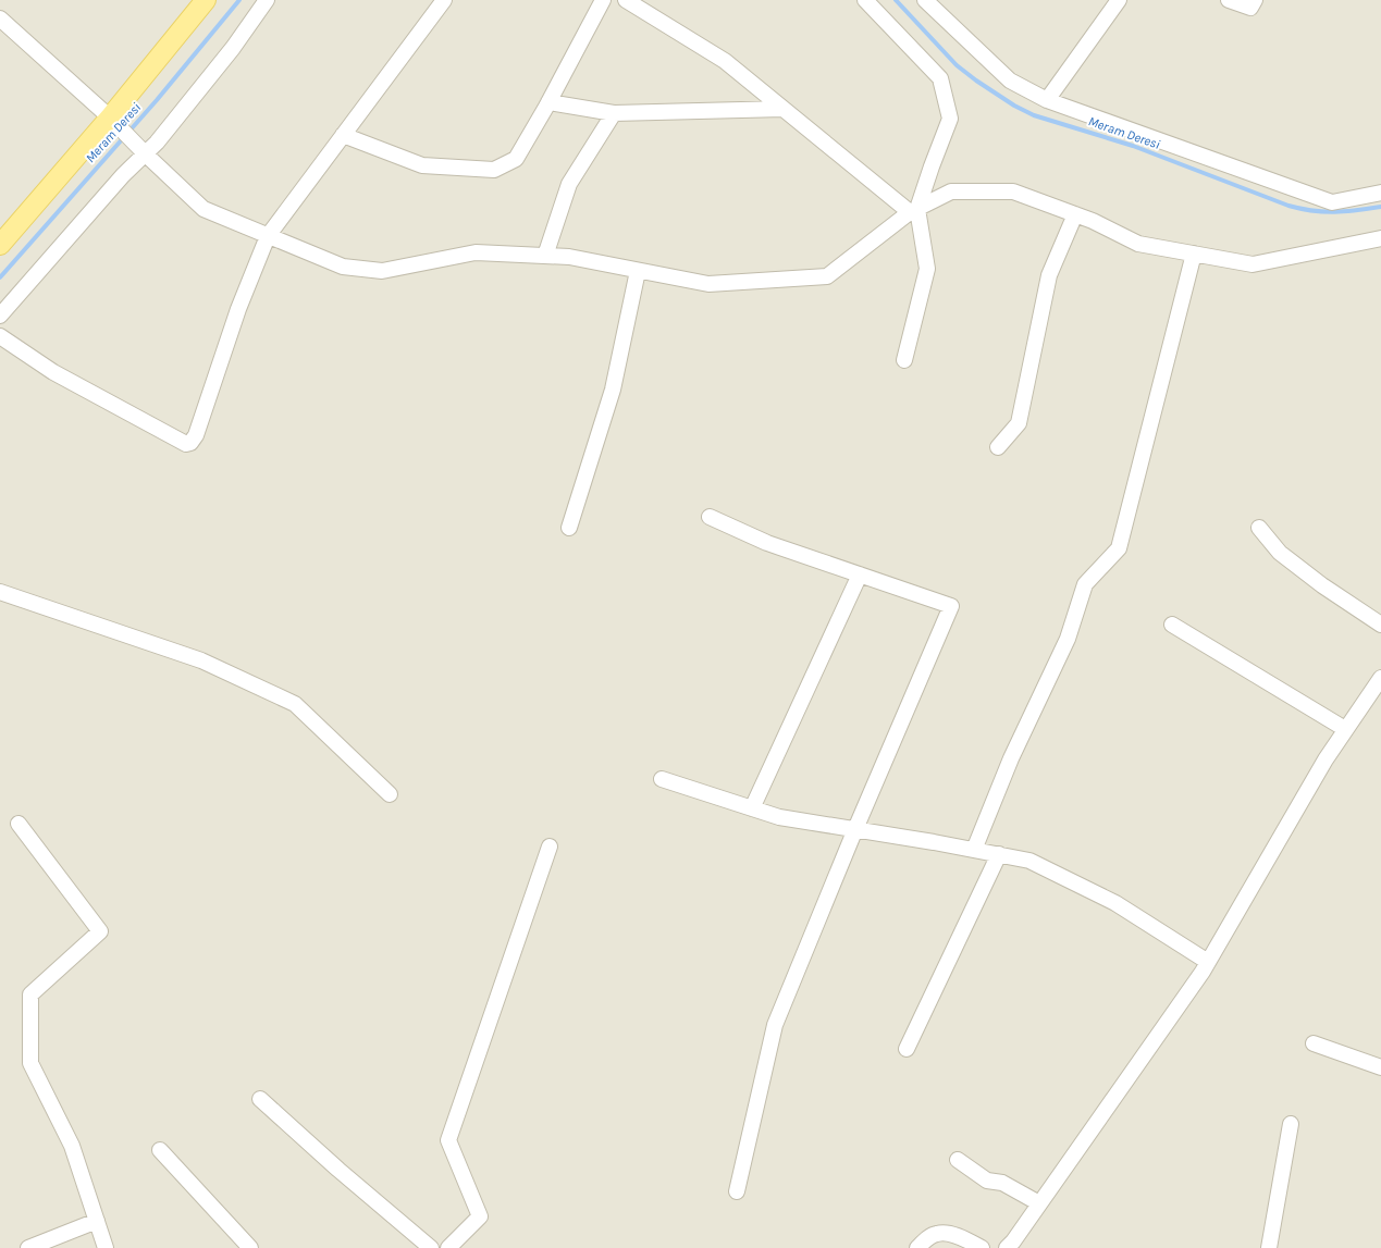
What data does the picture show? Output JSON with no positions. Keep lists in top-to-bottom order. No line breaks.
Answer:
{"water":["Meram Deresi"]}
